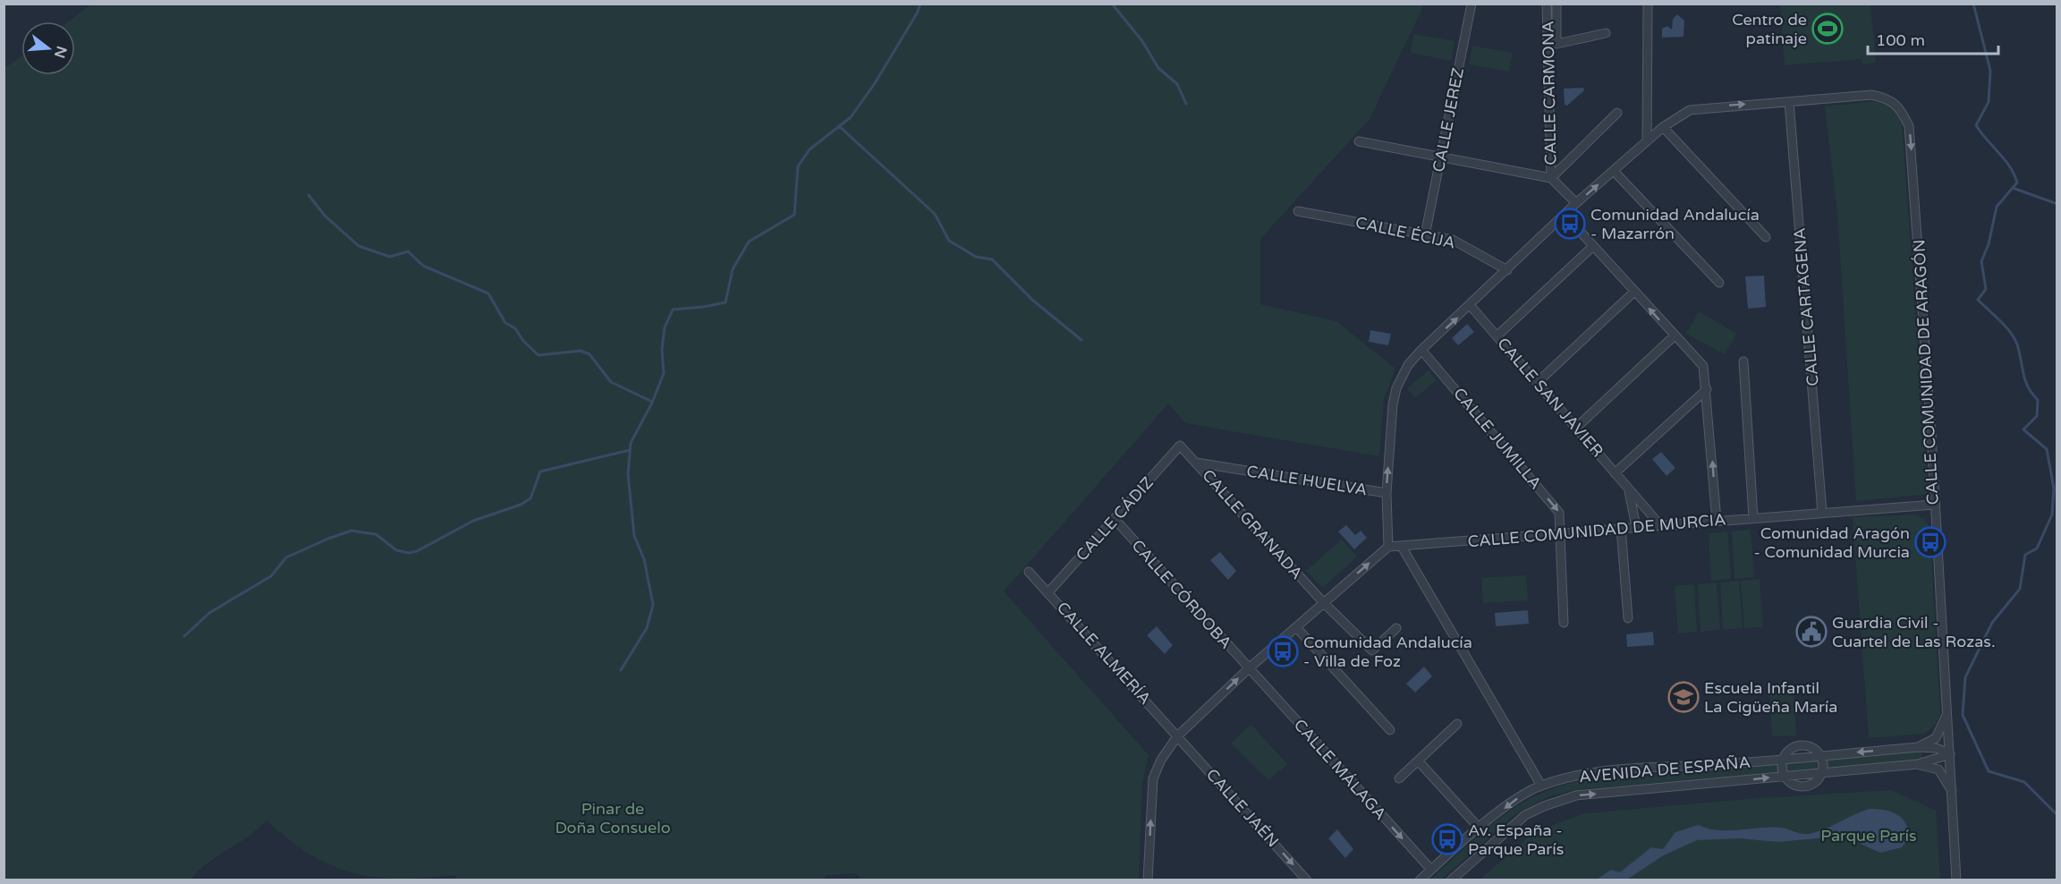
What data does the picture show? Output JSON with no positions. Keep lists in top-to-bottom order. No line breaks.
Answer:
{"streets":{"street":["CALLE CARMONA","CALLE JEREZ","CALLE ÉCIJA","CALLE CARTAGENA","CALLE COMUNIDAD DE ARAGÓN","CALLE SAN JAVIER","CALLE JUMILLA","CALLE HUELVA","CALLE CÁDIZ","CALLE GRANADA","CALLE COMUNIDAD DE MURCIA","CALLE CÓRDOBA","CALLE ALMERÍA","CALLE MÁLAGA","AVENIDA DE ESPAÑA","CALLE JAÉN"]},"crossings":[["CALLE JEREZ","CALLE ÉCIJA"],["CALLE CARTAGENA","CALLE COMUNIDAD DE ARAGÓN"],["CALLE CARTAGENA","CALLE COMUNIDAD DE MURCIA"],["CALLE COMUNIDAD DE ARAGÓN","CALLE COMUNIDAD DE MURCIA"],["CALLE COMUNIDAD DE ARAGÓN","AVENIDA DE ESPAÑA"],["CALLE SAN JAVIER","CALLE COMUNIDAD DE MURCIA"],["CALLE JUMILLA","CALLE COMUNIDAD DE MURCIA"],["CALLE HUELVA","CALLE GRANADA"],["CALLE CÁDIZ","CALLE GRANADA"],["CALLE CÁDIZ","CALLE CÓRDOBA"],["CALLE CÁDIZ","CALLE ALMERÍA"],["CALLE CÓRDOBA","CALLE MÁLAGA"],["CALLE ALMERÍA","CALLE JAÉN"],["CALLE MÁLAGA","AVENIDA DE ESPAÑA"]],"one_way":["CALLE COMUNIDAD DE ARAGÓN","CALLE JUMILLA","CALLE JAÉN"],"parks":["Pinar de Doña Consuelo","Parque París"],"places":{"sports":["Centro de patinaje"],"bus stop":["Comunidad Andalucía - Mazarrón","Comunidad Aragón - Comunidad Murcia","Comunidad Andalucía - Villa de Foz","Av. España - Parque París"],"public building":["Guardia Civil - Cuartel de Las Rozas."],"school or university":["Escuela Infantil La Cigüeña María"]},"scale_bar":"100 m","north":"right"}
